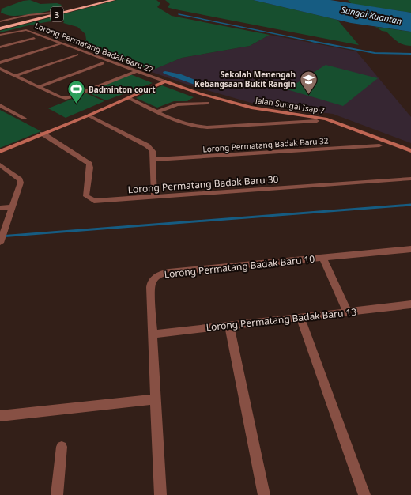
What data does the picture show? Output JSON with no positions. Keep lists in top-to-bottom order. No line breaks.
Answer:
{"streets":{"highway":["3"],"street":["Lorong Permatang Badak Baru 27","Jalan Sungai Isap 7","Lorong Permatang Badak Baru 32","Lorong Permatang Badak Baru 30","Lorong Permatang Badak Baru 10","Lorong Permatang Badak Baru 13"]},"crossings":[["Lorong Permatang Badak Baru 27","Jalan Sungai Isap 7"],["Lorong Permatang Badak Baru 10","Lorong Permatang Badak Baru 13"]],"water":["Sungai Kuantan"],"places":{"school or university":["Sekolah Menengah Kebangsaan Bukit Rangin"],"sports":["Badminton court"]}}
